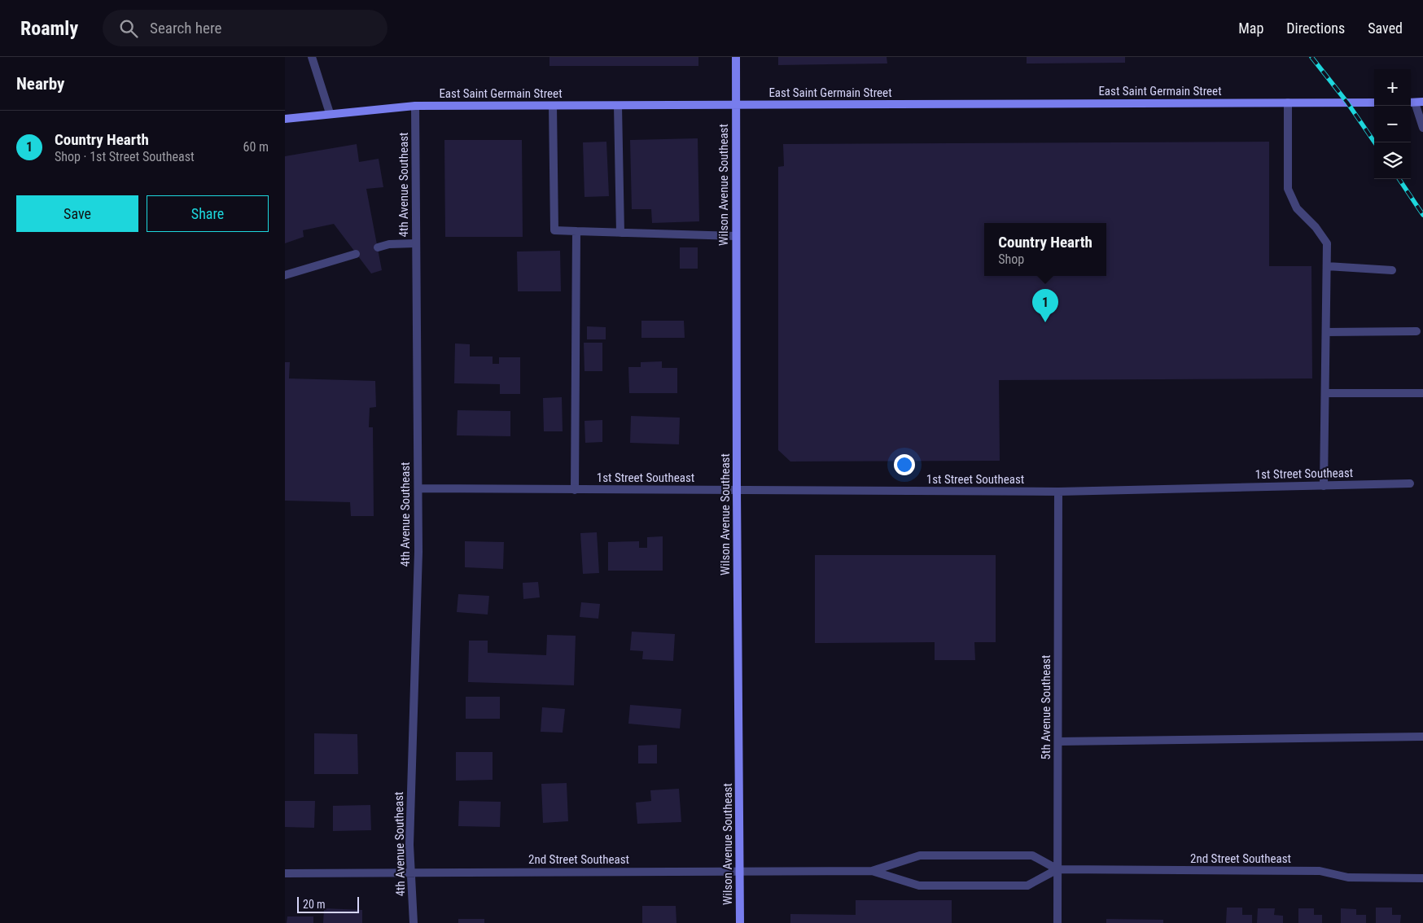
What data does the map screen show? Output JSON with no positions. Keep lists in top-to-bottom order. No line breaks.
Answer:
{"streets":{"main road":["East Saint Germain Street","Wilson Avenue Southeast"],"street":["4th Avenue Southeast","1st Street Southeast","5th Avenue Southeast","2nd Street Southeast"]},"crossings":[["East Saint Germain Street","4th Avenue Southeast"],["East Saint Germain Street","Wilson Avenue Southeast"],["4th Avenue Southeast","1st Street Southeast"],["4th Avenue Southeast","2nd Street Southeast"],["Wilson Avenue Southeast","1st Street Southeast"],["Wilson Avenue Southeast","2nd Street Southeast"],["1st Street Southeast","5th Avenue Southeast"],["5th Avenue Southeast","2nd Street Southeast"]],"scale_bar":"20 m","page":{"header":"Roamly","search":"Search here","nav":["Map","Directions","Saved"],"heading":"Nearby","map_buttons":["+","−"],"list":[{"mark":"1","name":"Country Hearth","note":"Shop · 1st Street Southeast","value":"60 m"}],"buttons":["Save","Share"],"popup":["Country Hearth","Shop"],"pins":"1","scale":"20 m"}}
